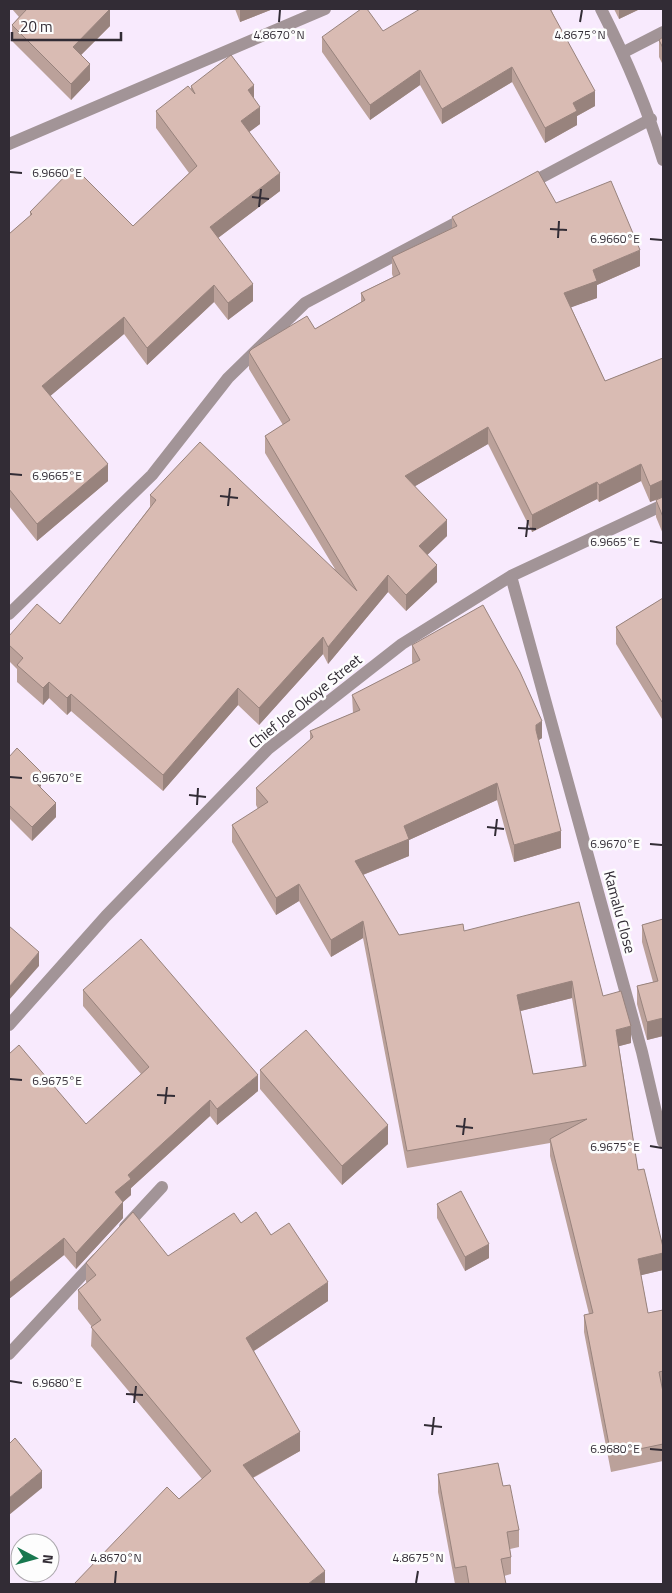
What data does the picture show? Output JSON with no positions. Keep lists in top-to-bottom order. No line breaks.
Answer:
{"streets":{"street":["Chief Joe Okoye Street","Kamalu Close"]},"crossings":[["Chief Joe Okoye Street","Kamalu Close"]],"scale_bar":"20 m","north":"right","coordinates":["4.8670°N","4.8675°N","6.9660°E","6.9665°E","6.9670°E","6.9675°E","6.9680°E"]}
